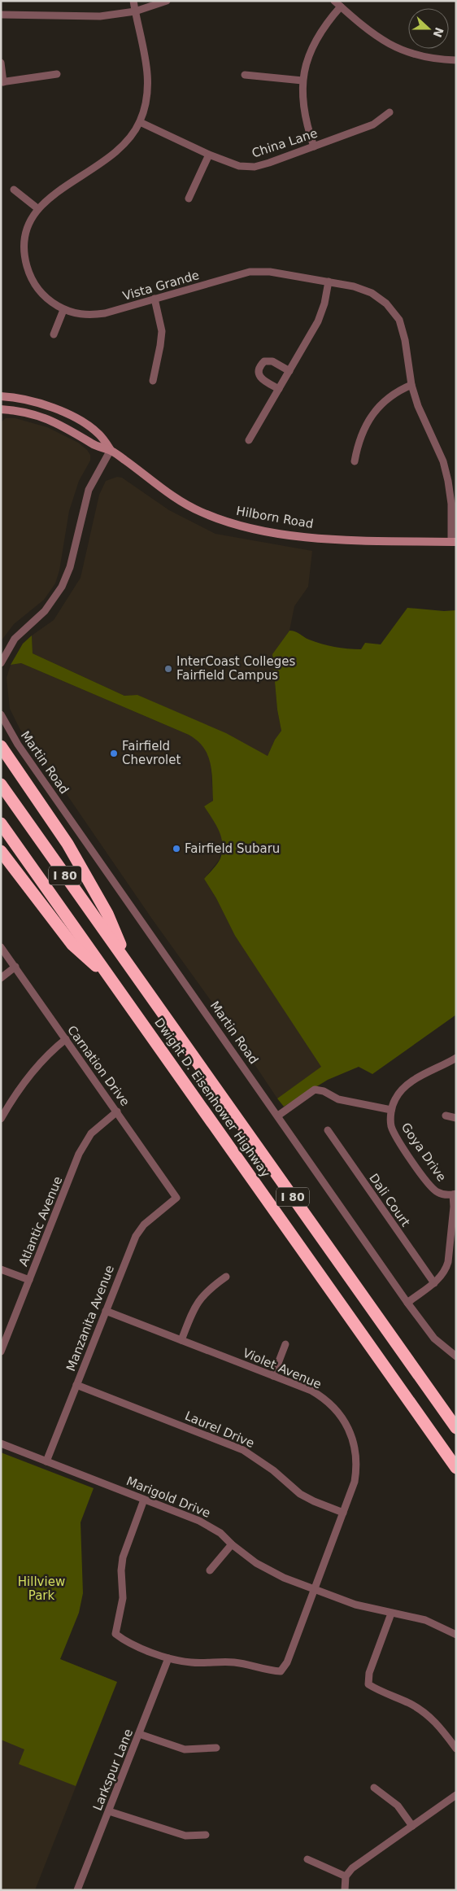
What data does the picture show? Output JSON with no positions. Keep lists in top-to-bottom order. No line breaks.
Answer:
{"streets":{"highway":["I 80","Dwight D. Eisenhower Highway"],"street":["China Lane","Vista Grande","Hilborn Road","Martin Road","Carnation Drive","Goya Drive","Dali Court","Atlantic Avenue","Manzanita Avenue","Violet Avenue","Laurel Drive","Marigold Drive","Larkspur Lane"]},"crossings":[["China Lane","Vista Grande"],["Vista Grande","Hilborn Road"],["Martin Road","Goya Drive"],["Carnation Drive","Atlantic Avenue"],["Carnation Drive","Manzanita Avenue"],["Goya Drive","Dali Court"],["Manzanita Avenue","Violet Avenue"],["Manzanita Avenue","Laurel Drive"],["Manzanita Avenue","Marigold Drive"],["Violet Avenue","Laurel Drive"],["Violet Avenue","Marigold Drive"],["Violet Avenue","Larkspur Lane"]],"parks":["Hillview Park"],"places":["InterCoast Colleges Fairfield Campus","Fairfield Chevrolet","Fairfield Subaru"],"north":"right"}
